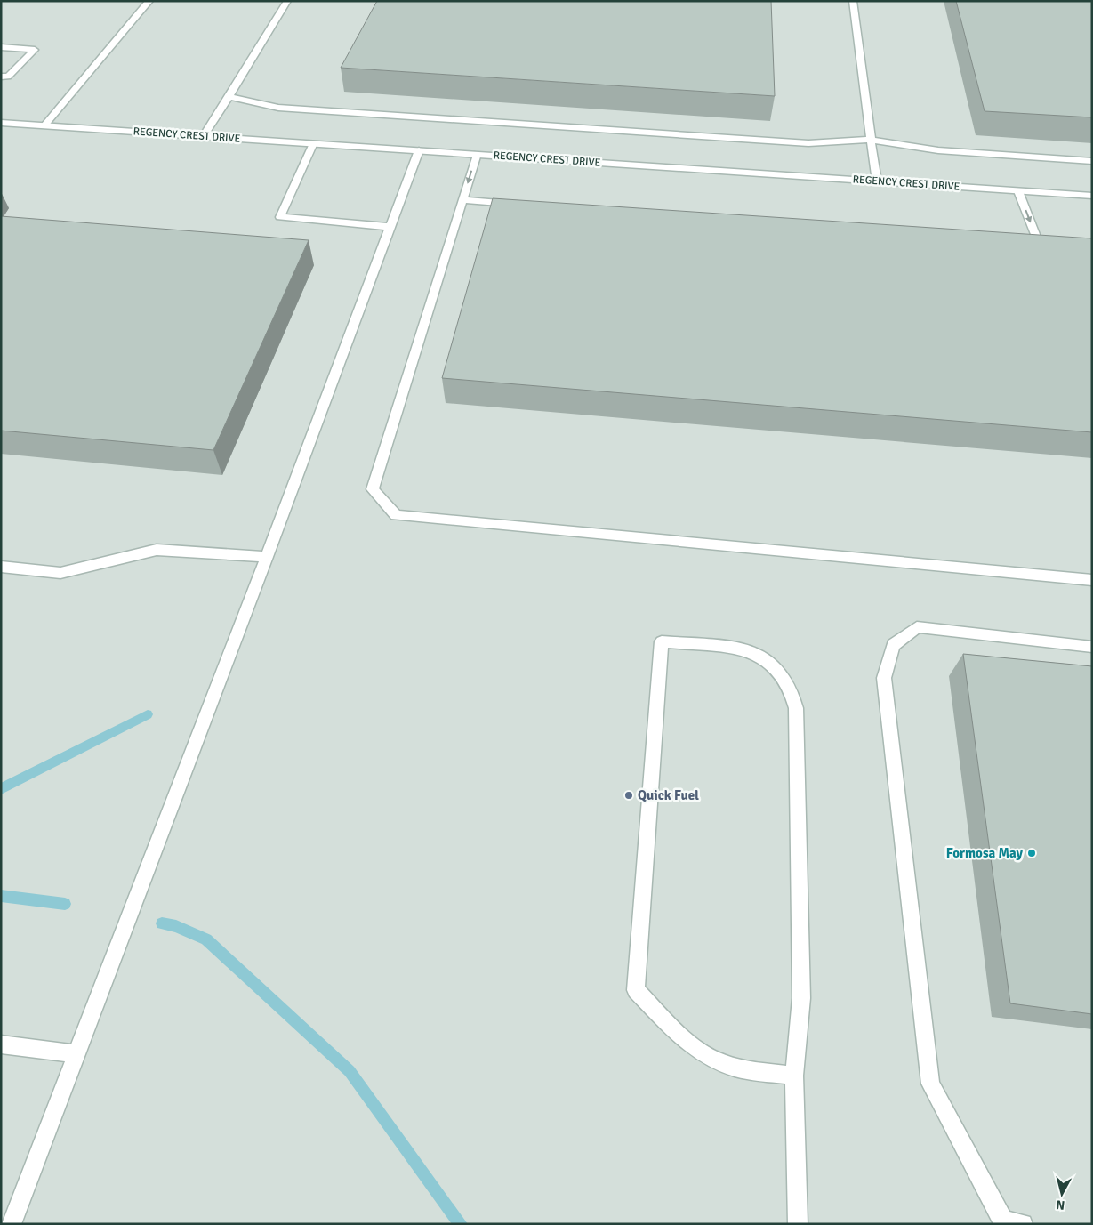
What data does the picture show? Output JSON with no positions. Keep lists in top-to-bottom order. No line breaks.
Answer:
{"streets":{"street":["REGENCY CREST DRIVE"]},"places":["Quick Fuel","Formosa May"],"north":"bottom"}
